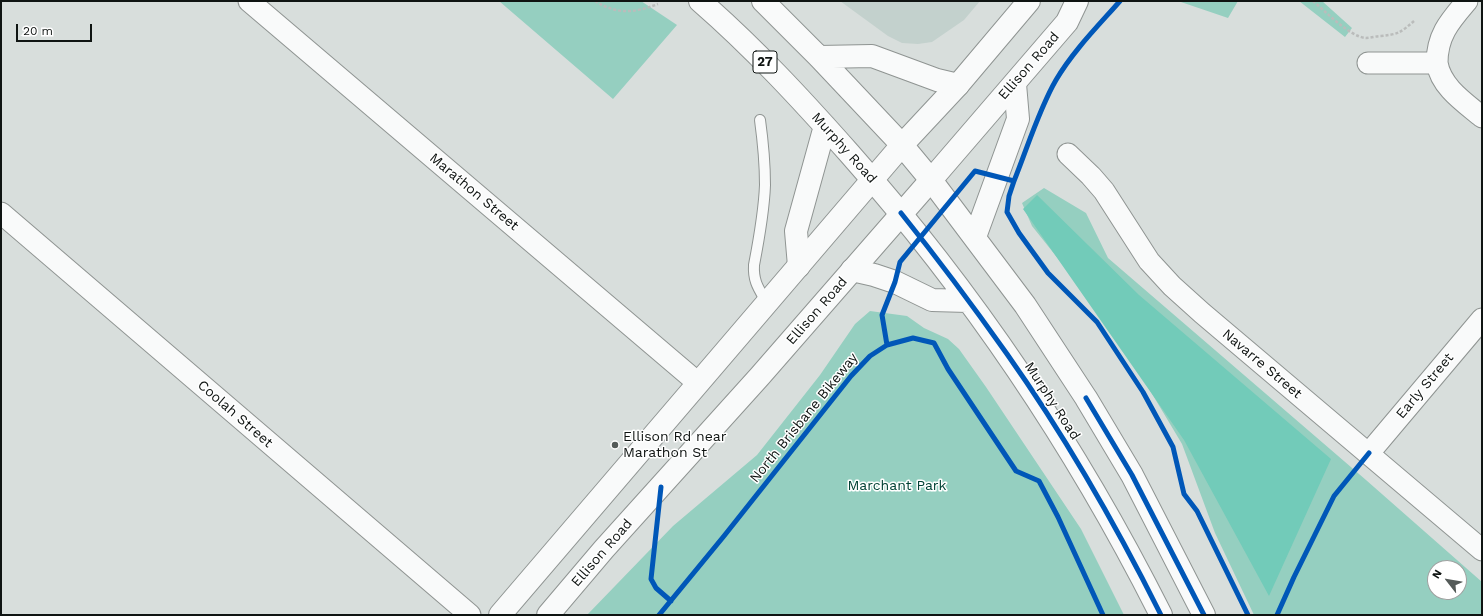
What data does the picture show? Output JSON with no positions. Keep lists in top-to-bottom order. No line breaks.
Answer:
{"streets":{"main road":["27","Ellison Road","Murphy Road"],"street":["Marathon Street","Navarre Street","Early Street","Coolah Street"],"cycle path":["North Brisbane Bikeway"]},"crossings":[["Ellison Road","Murphy Road"],["Navarre Street","Early Street"]],"parks":["Marchant Park"],"places":["Ellison Rd near Marathon St"],"scale_bar":"20 m","north":"top left"}
